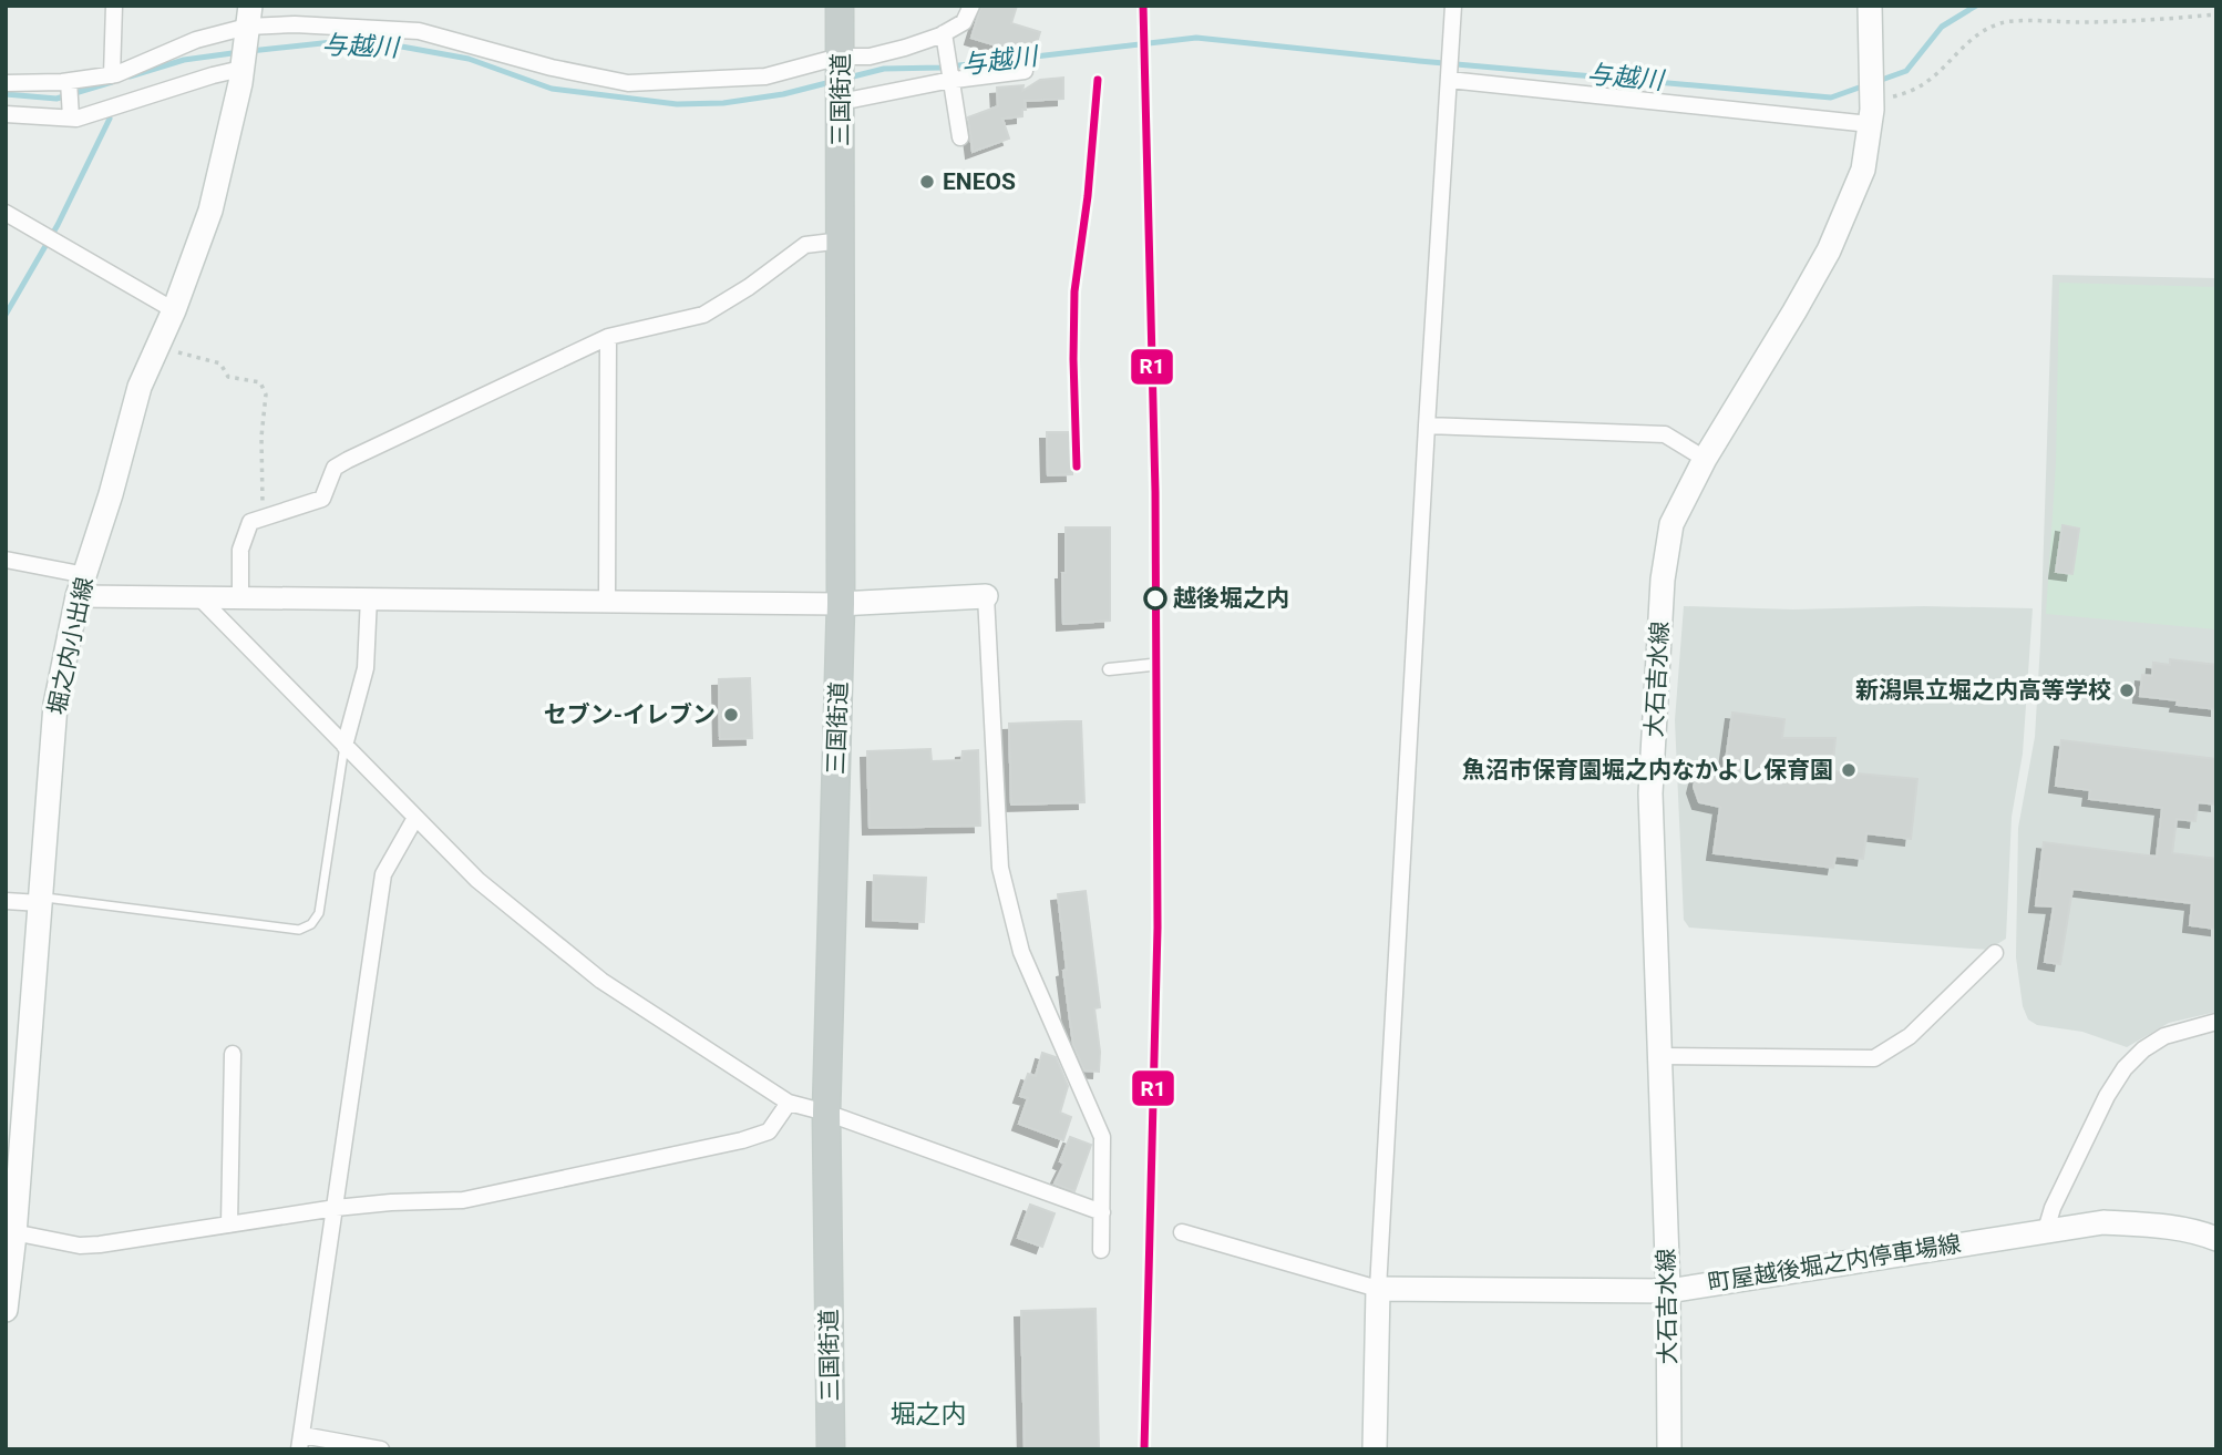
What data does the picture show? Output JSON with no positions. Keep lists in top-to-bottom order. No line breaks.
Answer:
{"streets":{"highway":["三国街道"],"main road":["堀之内小出線","大石吉水線","町屋越後堀之内停車場線"]},"crossings":[["大石吉水線","町屋越後堀之内停車場線"]],"districts":["堀之内"],"water":["与越川"],"places":["ENEOS","越後堀之内","新潟県立堀之内高等学校","セブン-イレブン","魚沼市保育園堀之内なかよし保育園"],"lines":["transit line R1"]}
